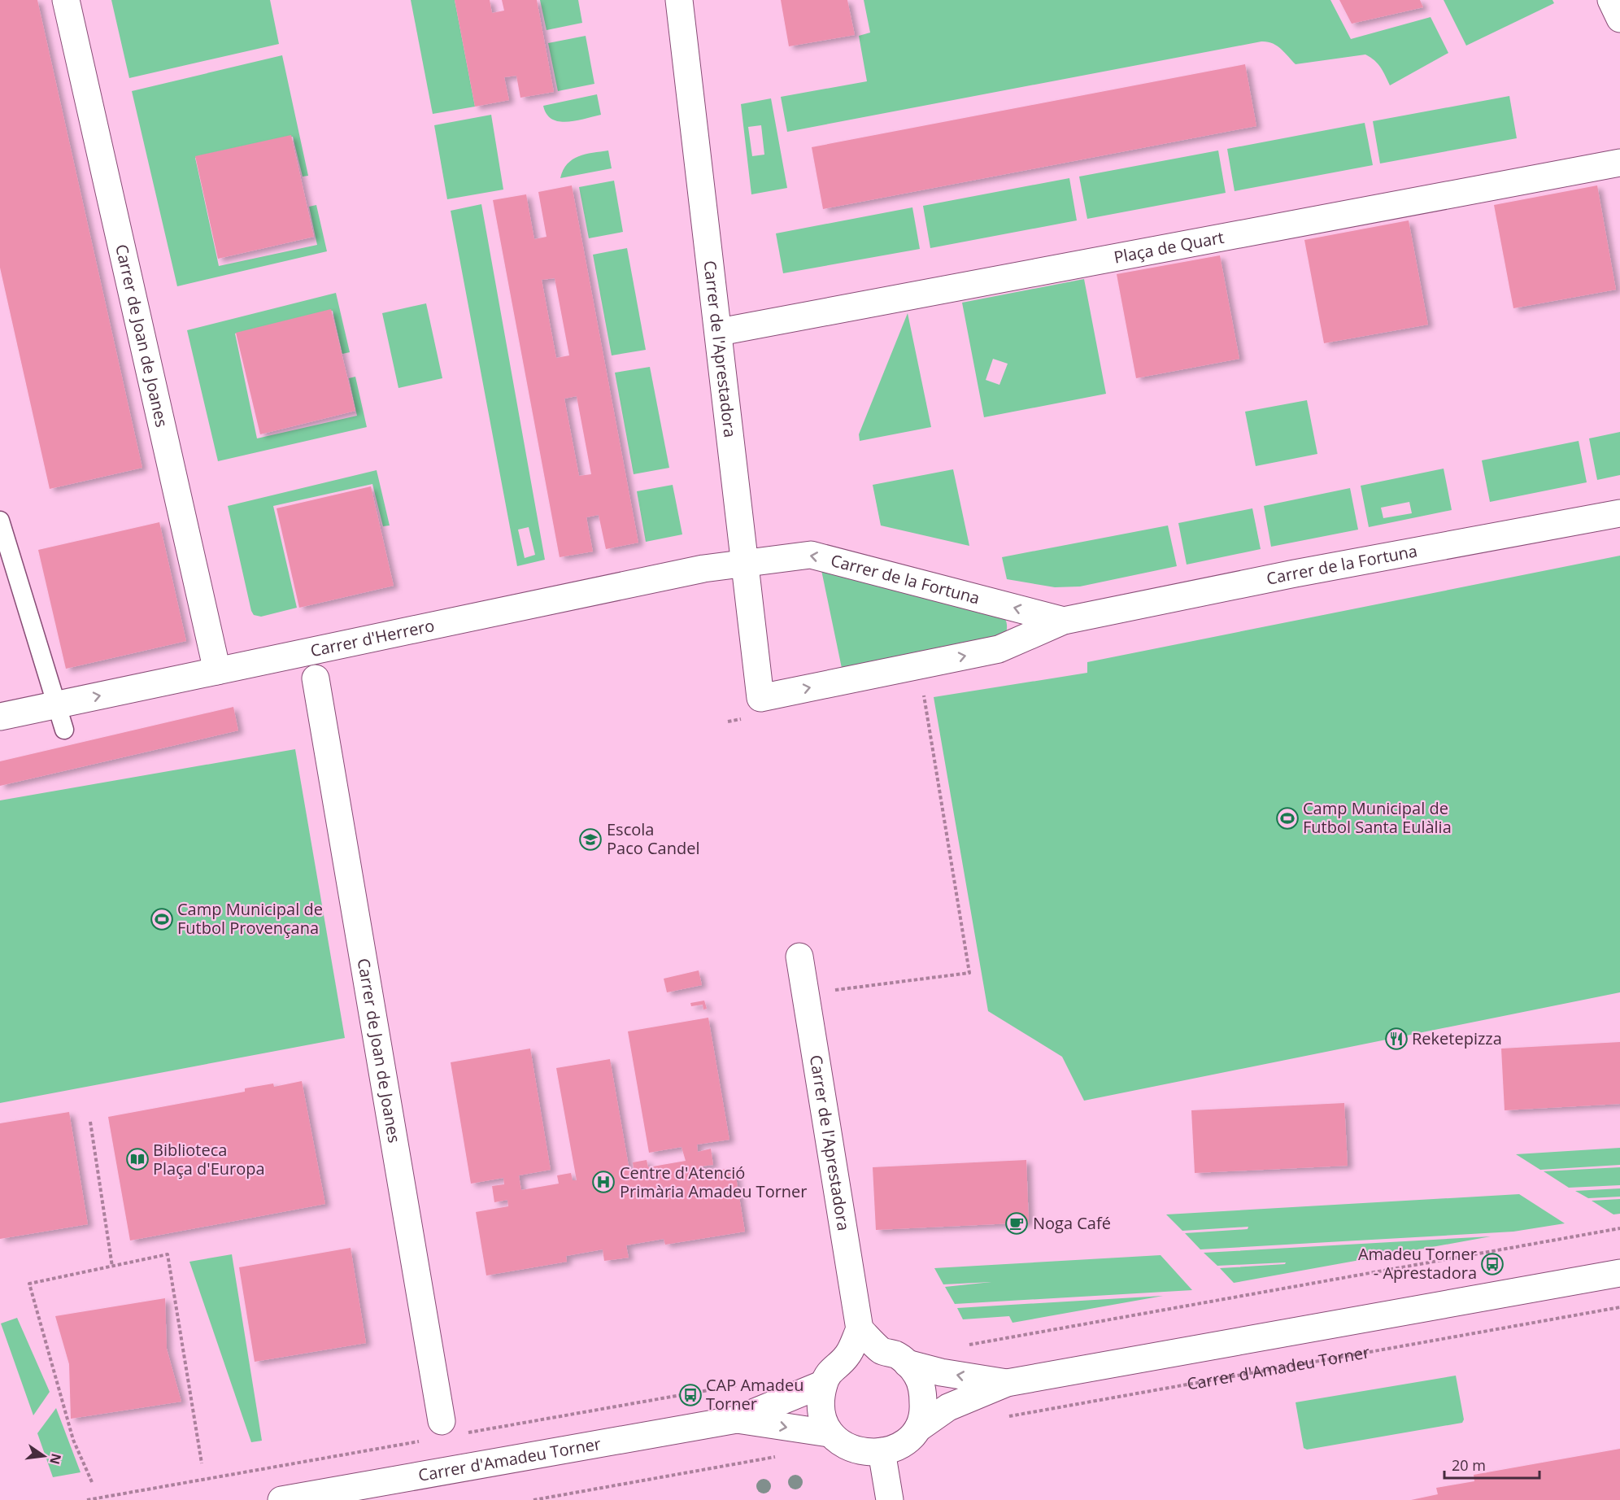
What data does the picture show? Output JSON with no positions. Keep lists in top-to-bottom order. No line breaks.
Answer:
{"streets":{"street":["Plaça de Quart","Carrer de Joan de Joanes","Carrer de l'Aprestadora","Carrer de la Fortuna","Carrer d'Herrero","Carrer d'Amadeu Torner"]},"crossings":[["Plaça de Quart","Carrer de l'Aprestadora"],["Carrer de Joan de Joanes","Carrer d'Herrero"],["Carrer de l'Aprestadora","Carrer de la Fortuna"],["Carrer de l'Aprestadora","Carrer d'Herrero"],["Carrer de l'Aprestadora","Carrer d'Amadeu Torner"],["Carrer de la Fortuna","Carrer d'Herrero"]],"places":{"sports":["Camp Municipal de Futbol Santa Eulàlia","Camp Municipal de Futbol Provençana"],"school or university":["Escola Paco Candel"],"restaurant":["Reketepizza"],"library":["Biblioteca Plaça d'Europa"],"hospital":["Centre d'Atenció Primària Amadeu Torner"],"cafe":["Noga Café"],"bus stop":["Amadeu Torner - Aprestadora","CAP Amadeu Torner"]},"scale_bar":"20 m","north":"right"}
